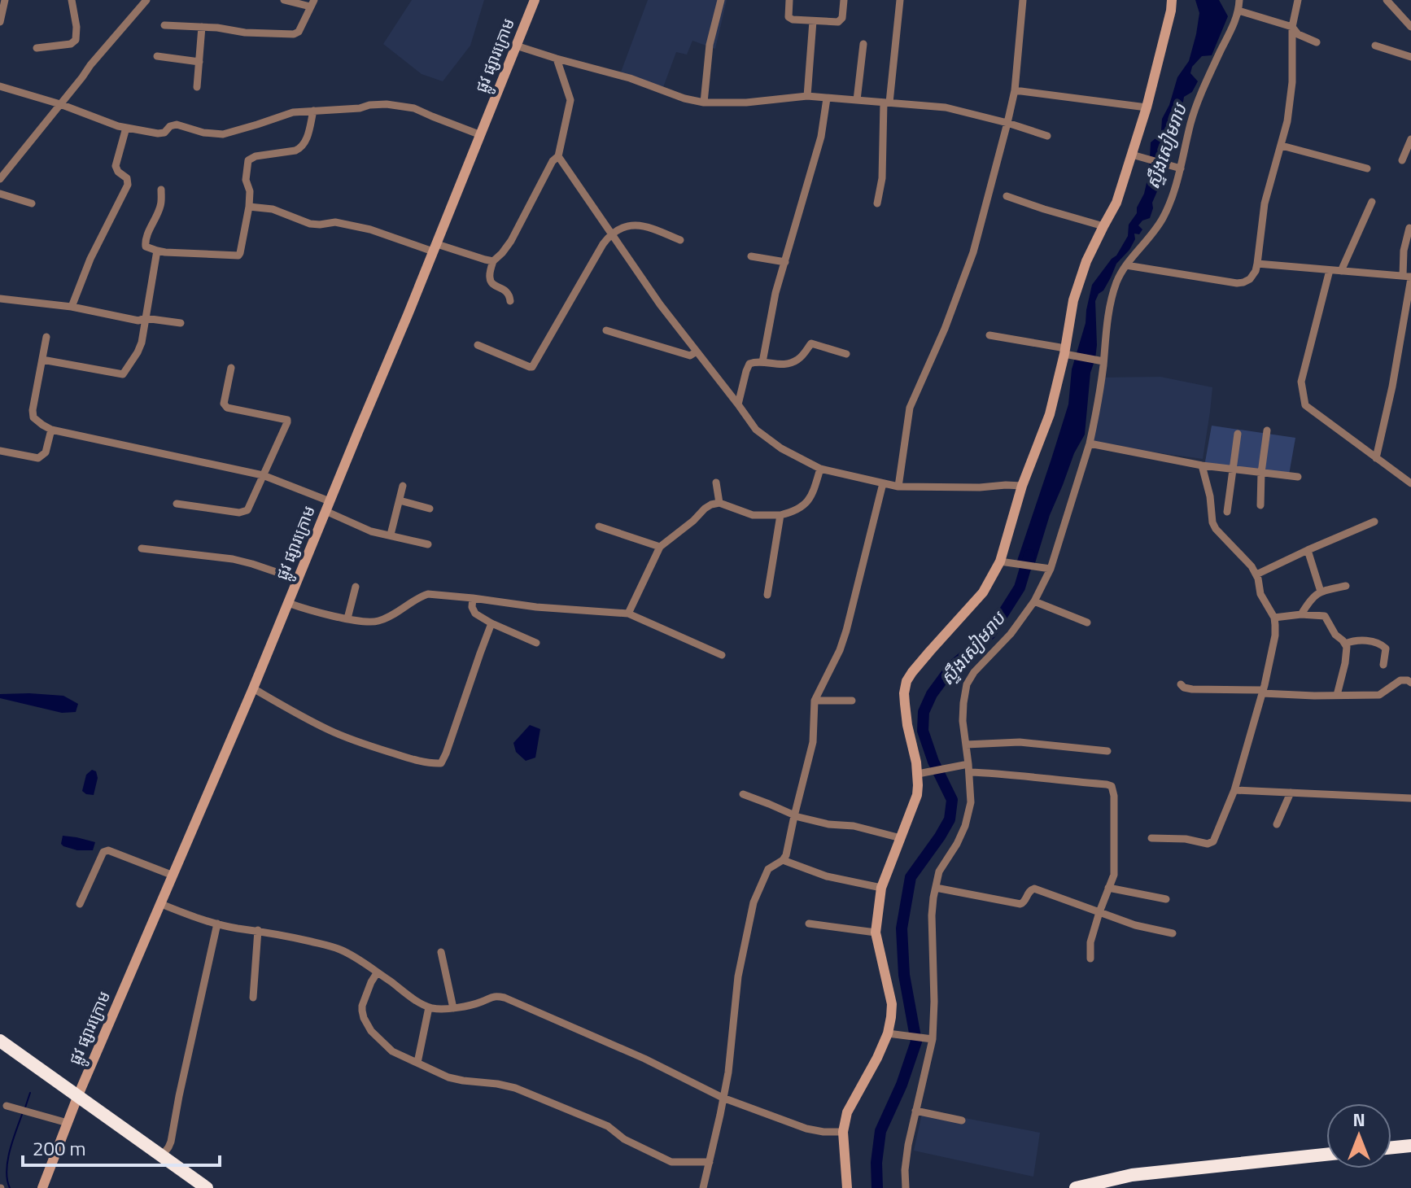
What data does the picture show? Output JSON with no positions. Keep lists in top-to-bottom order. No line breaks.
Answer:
{"streets":{"main road":["ផ្លូវ ផ្សារក្រោម"]},"water":["ស្ទឹងសៀមរាប"],"scale_bar":"200 m","north":"top"}
